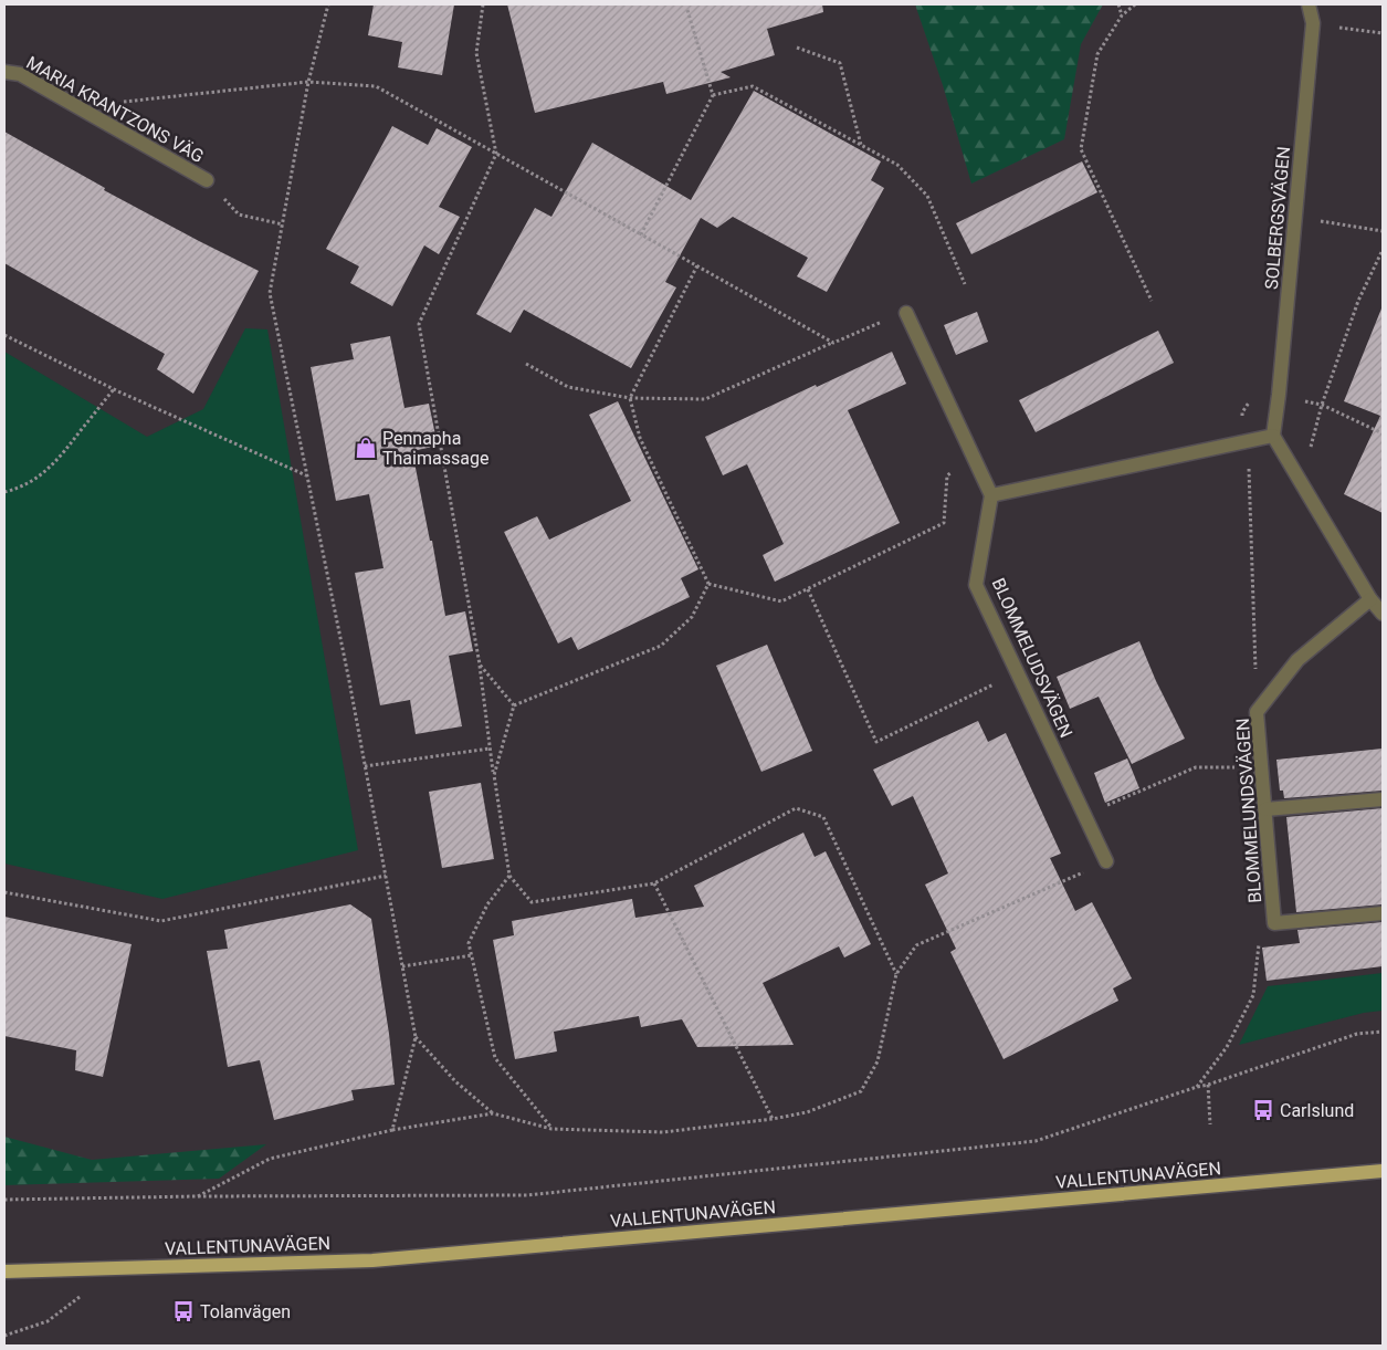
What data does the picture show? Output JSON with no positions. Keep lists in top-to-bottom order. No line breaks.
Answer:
{"streets":{"main road":["VALLENTUNAVÄGEN"],"street":["MARIA KRANTZONS VÄG","SOLBERGSVÄGEN","BLOMMELUDSVÄGEN","BLOMMELUNDSVÄGEN"]},"places":{"shop":["Pennapha Thaimassage"],"bus stop":["Carlslund","Tolanvägen"]}}
